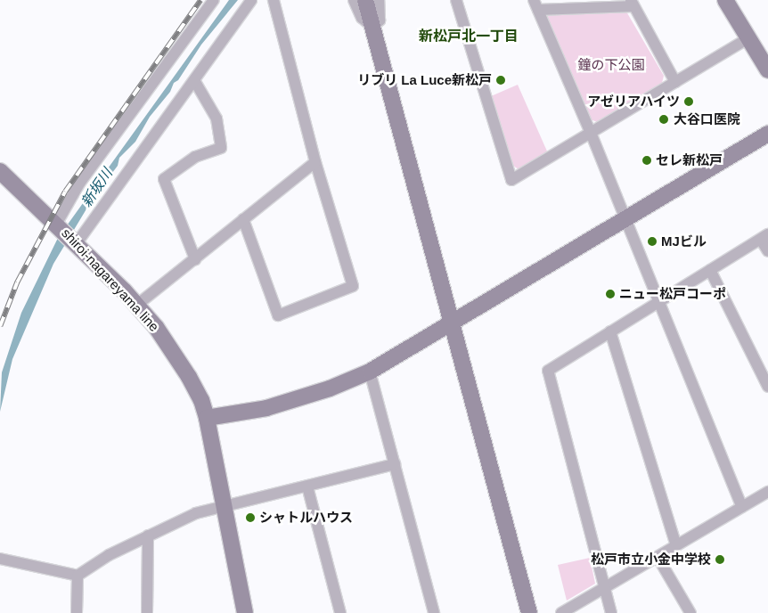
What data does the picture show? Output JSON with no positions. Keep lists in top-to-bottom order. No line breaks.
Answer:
{"streets":{"street":["shiroi-nagareyama line"]},"districts":["新松戸北一丁目"],"water":["新坂川"],"parks":["鐘の下公園"],"places":["リブリ La Luce新松戸","アゼリアハイツ","大谷口医院","セレ新松戸","MJビル","ニュー松戸コーポ","シャトルハウス","松戸市立小金中学校"]}
